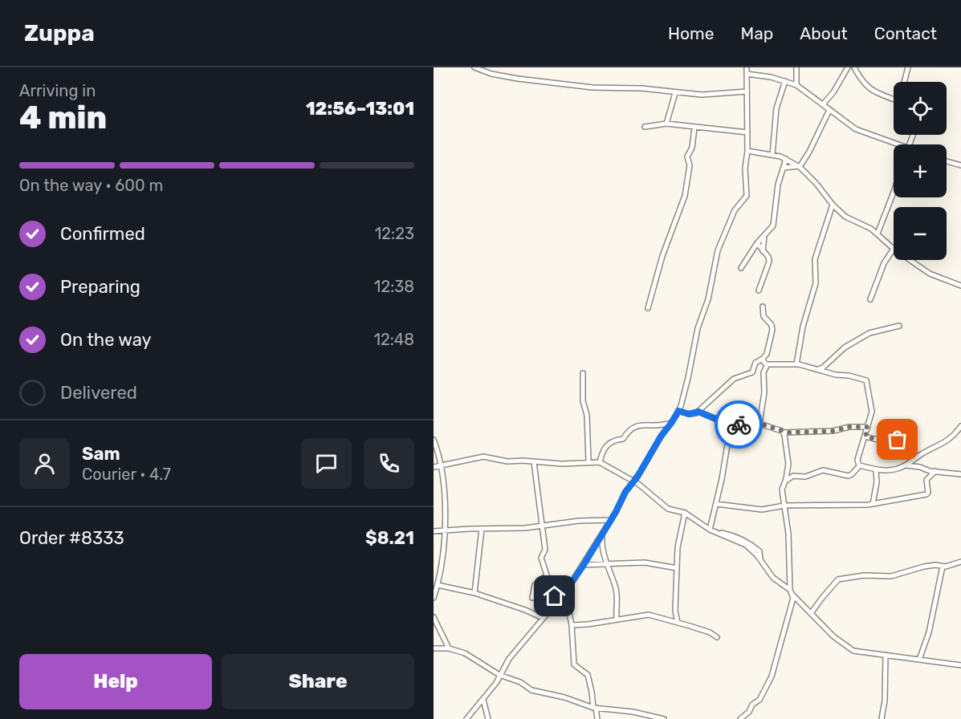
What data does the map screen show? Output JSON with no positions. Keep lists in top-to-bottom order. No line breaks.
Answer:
{"page":{"header":"Zuppa","nav":["Home","Map","About","Contact"],"heading":["4 min","Arriving in","12:56–13:01"],"panel":["Sam","Courier · 4.7","Order #8333","$8.21"],"map_buttons":["+","−"],"bar":"On the way · 600 m","list":[["Confirmed","12:23"],["Preparing","12:38"],["On the way","12:48"],"Delivered"],"buttons":["Help","Share"]}}
